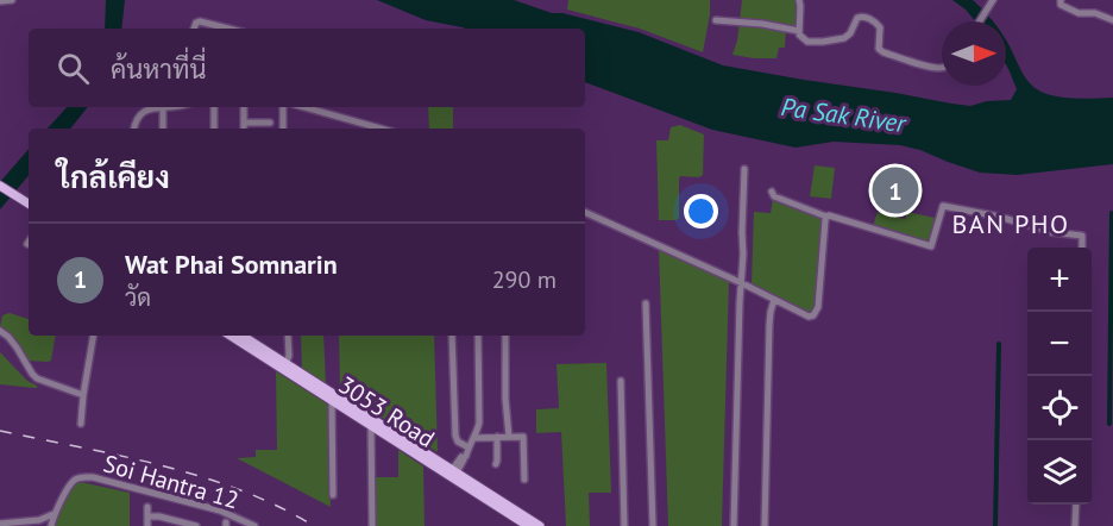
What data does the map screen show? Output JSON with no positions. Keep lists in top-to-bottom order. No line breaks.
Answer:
{"streets":{"main road":["3053 Road"],"street":["Soi Hantra 12"]},"districts":["BAN PHO"],"water":["Pa Sak River"],"north":"right","page":{"search":"ค้นหาที่นี่","heading":"ใกล้เคียง","pins":"1","list":[{"mark":"1","name":"Wat Phai Somnarin","note":"วัด","value":"290 m"}],"map_buttons":["+","−"]}}
